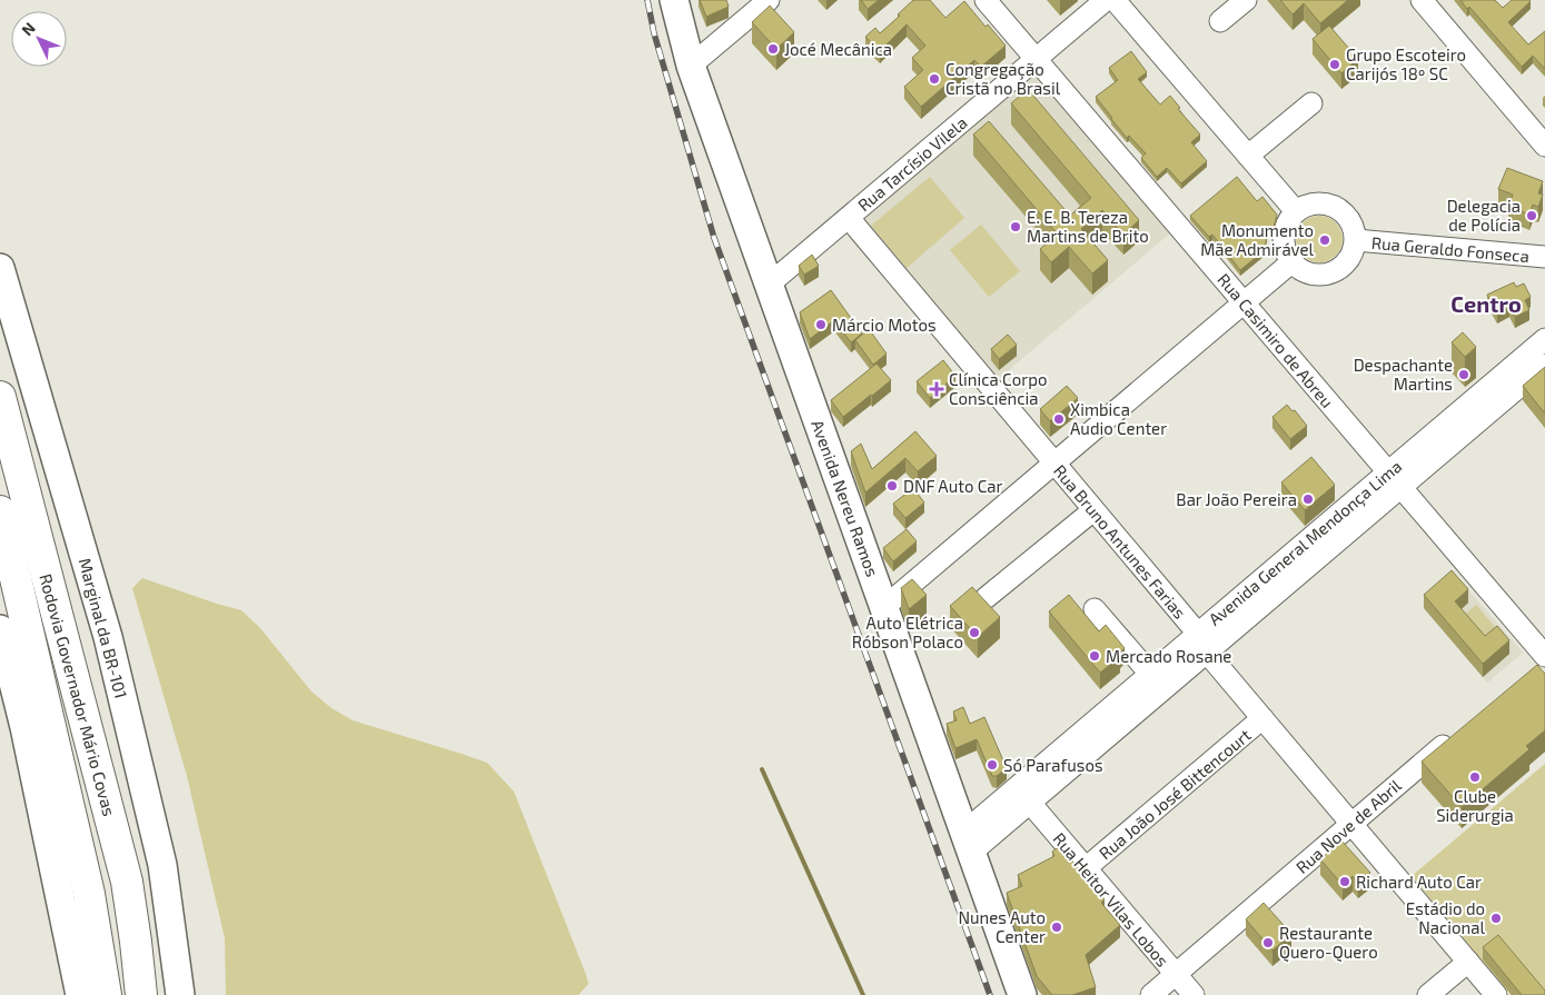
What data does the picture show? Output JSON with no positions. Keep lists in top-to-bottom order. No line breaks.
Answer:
{"streets":{"highway":["Rodovia Governador Mário Covas"],"main road":["Avenida Nereu Ramos","Marginal da BR-101"],"street":["Rua Tarcísio Vilela","Rua Geraldo Fonseca","Rua Casimiro de Abreu","Rua Bruno Antunes Farias","Avenida General Mendonça Lima","Rua João José Bittencourt","Rua Nove de Abril","Rua Heitor Vilas Lobos"]},"crossings":[["Rua Tarcísio Vilela","Rua Casimiro de Abreu"],["Rua Tarcísio Vilela","Avenida Nereu Ramos"],["Rua Tarcísio Vilela","Rua Bruno Antunes Farias"],["Rua Casimiro de Abreu","Avenida General Mendonça Lima"],["Avenida Nereu Ramos","Avenida General Mendonça Lima"],["Rua Bruno Antunes Farias","Avenida General Mendonça Lima"],["Rua Bruno Antunes Farias","Rua João José Bittencourt"],["Rua Bruno Antunes Farias","Rua Nove de Abril"],["Avenida General Mendonça Lima","Rua Heitor Vilas Lobos"],["Rua João José Bittencourt","Rua Heitor Vilas Lobos"],["Rua Nove de Abril","Rua Heitor Vilas Lobos"]],"districts":["Centro"],"places":{"other":["Jocé Mecânica","Grupo Escoteiro Carijós 18º SC","Congregação Cristã no Brasil","Delegacia de Polícia","E. E. B. Tereza Martins de Brito","Monumento Mãe Admirável","Márcio Motos","Despachante Martins","Ximbica Audio Center","DNF Auto Car","Bar João Pereira","Auto Elétrica Róbson Polaco","Mercado Rosane","Só Parafusos","Clube Siderurgia","Richard Auto Car","Estádio do Nacional","Nunes Auto Center","Restaurante Quero-Quero"],"health":["Clínica Corpo Consciência"]},"north":"top left"}
